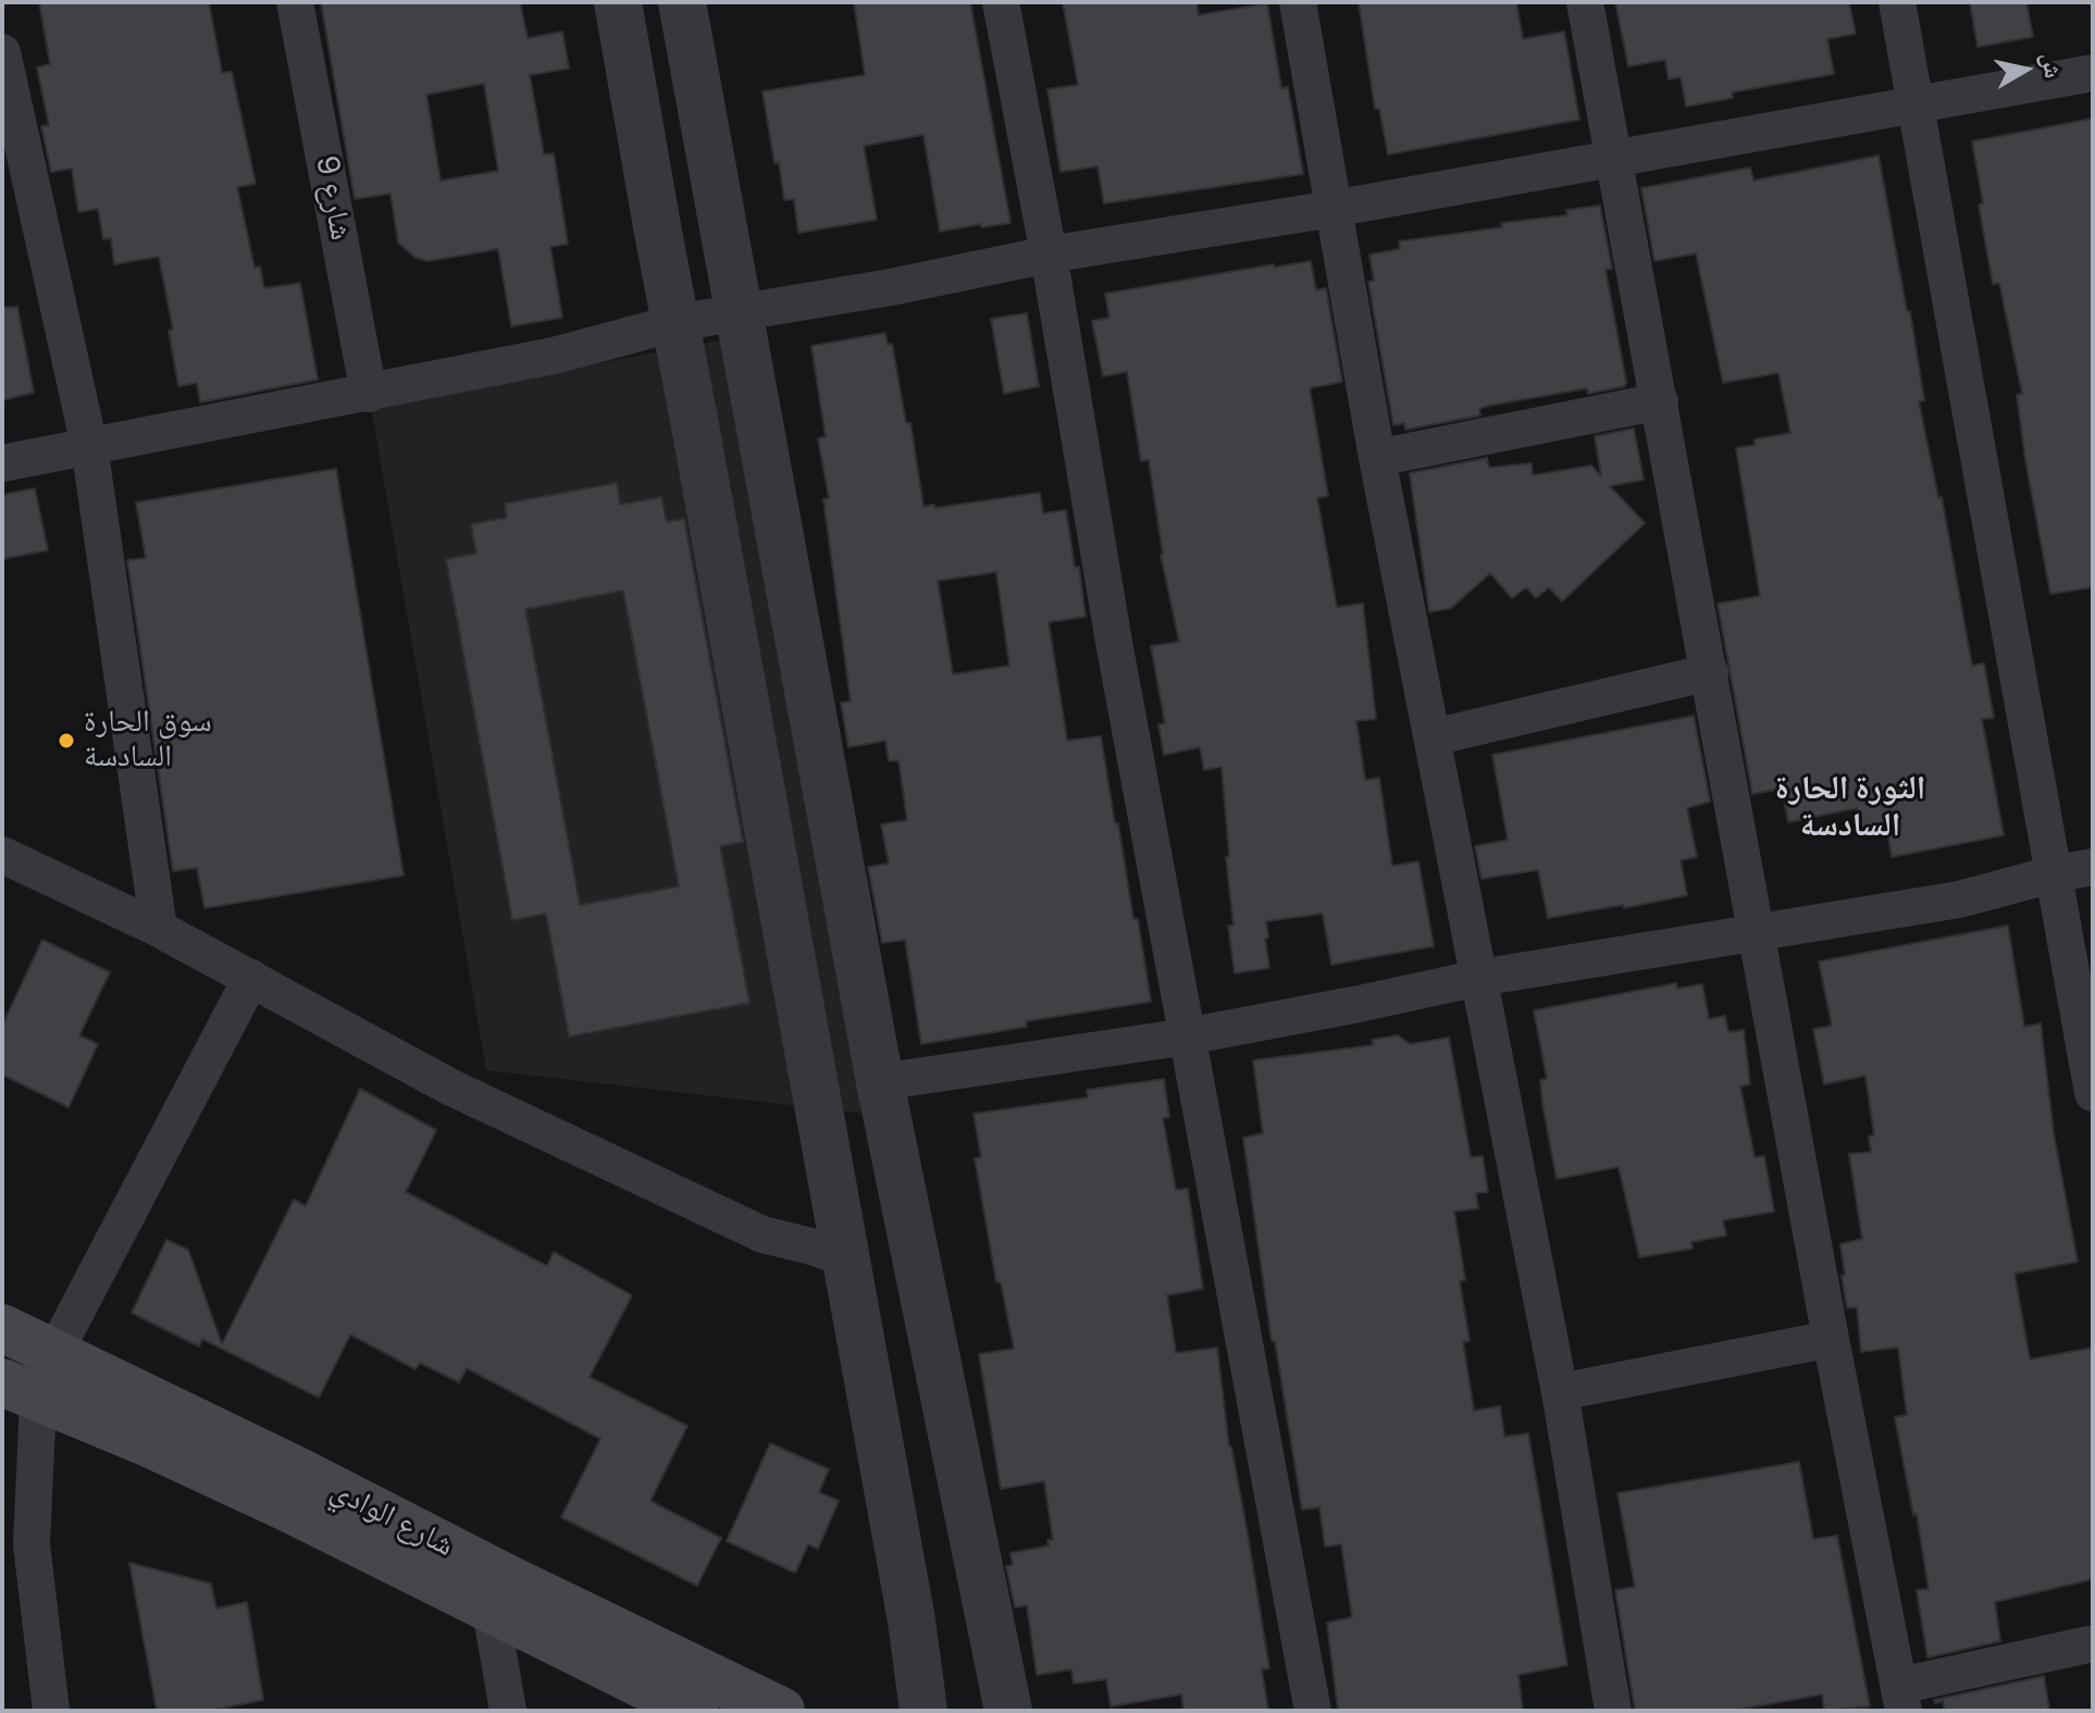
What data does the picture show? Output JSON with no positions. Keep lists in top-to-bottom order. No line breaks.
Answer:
{"streets":{"main road":["شارع الوادي"],"street":["شارع 9"]},"districts":["الثورة الحارة السادسة"],"places":["سوق الحارة السادسة"],"north":"right"}
